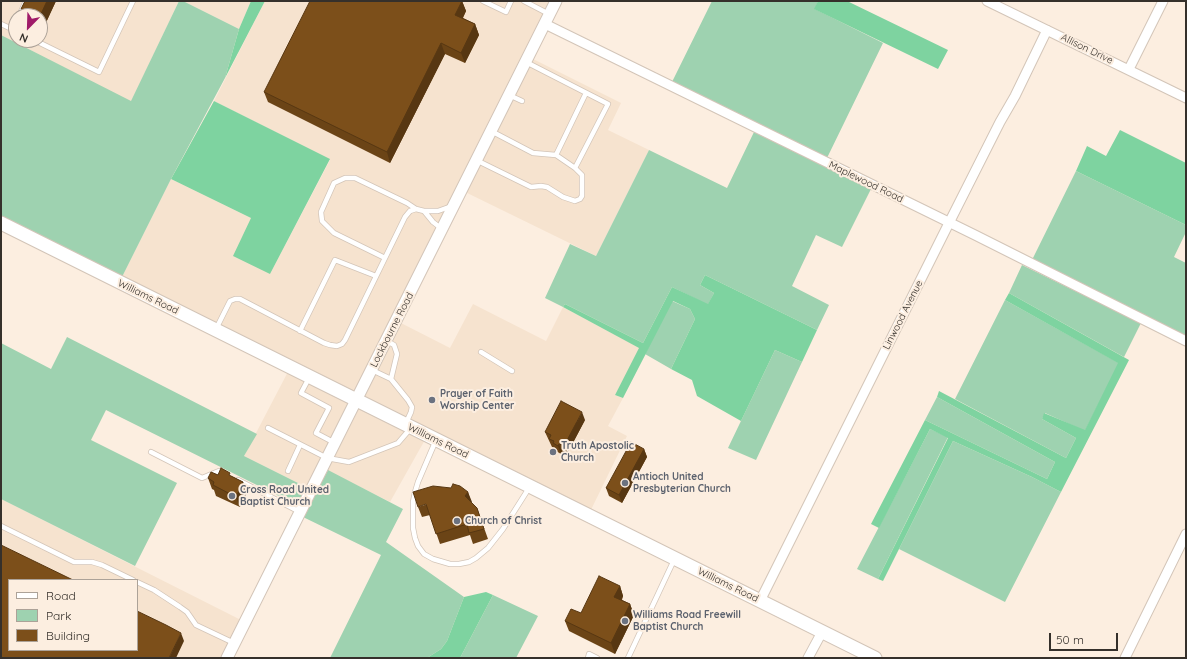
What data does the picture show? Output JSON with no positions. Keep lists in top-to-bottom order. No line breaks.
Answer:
{"streets":{"main road":["Williams Road"],"street":["Allison Drive","Maplewood Road","Linwood Avenue","Lockbourne Road"]},"crossings":[["Allison Drive","Linwood Avenue"],["Maplewood Road","Linwood Avenue"],["Maplewood Road","Lockbourne Road"],["Williams Road","Linwood Avenue"],["Williams Road","Lockbourne Road"]],"places":["Prayer of Faith Worship Center","Truth Apostolic Church","Antioch United Presbyterian Church","Cross Road United Baptist Church","Church of Christ","Williams Road Freewill Baptist Church"],"legend":["Road","Park","Building"],"scale_bar":"50 m","north":"bottom left"}
